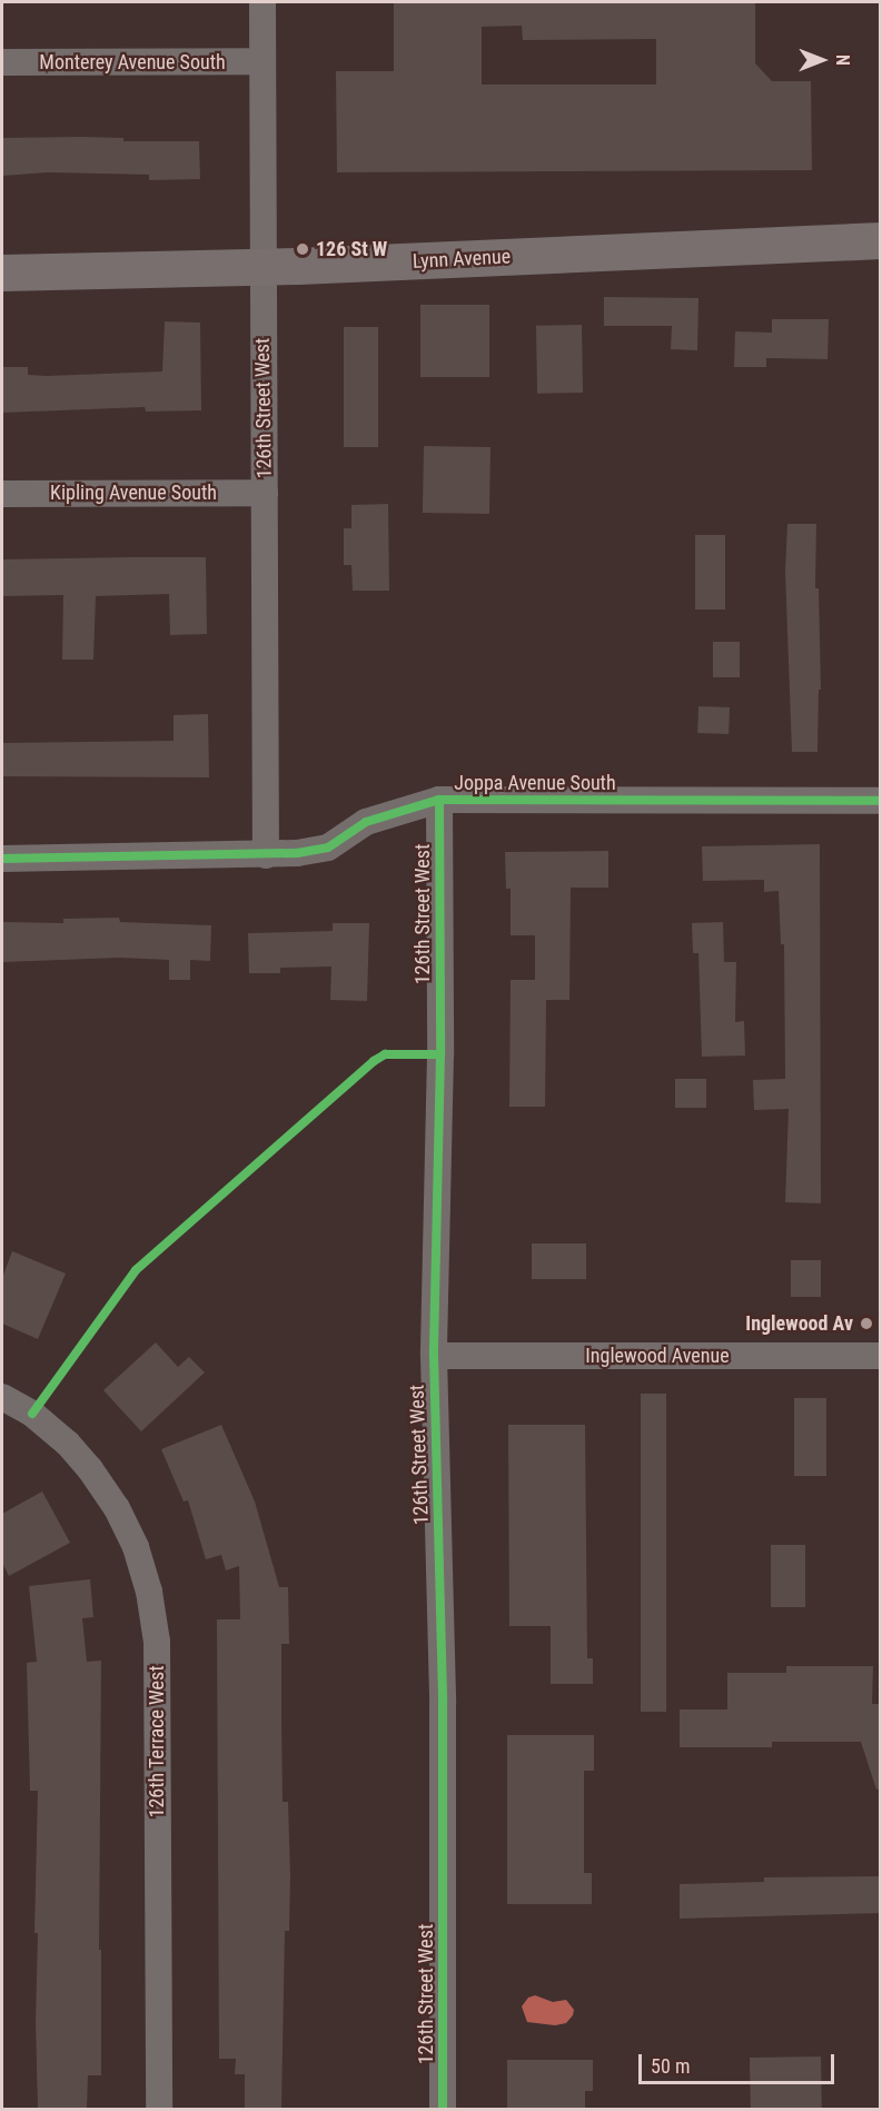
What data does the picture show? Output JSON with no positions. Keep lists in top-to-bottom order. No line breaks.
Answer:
{"streets":{"main road":["Lynn Avenue"],"street":["Monterey Avenue South","126th Street West","Kipling Avenue South","Joppa Avenue South","Inglewood Avenue","126th Terrace West"]},"crossings":[["Monterey Avenue South","126th Street West"],["Lynn Avenue","126th Street West"],["126th Street West","Kipling Avenue South"],["126th Street West","Joppa Avenue South"],["126th Street West","Inglewood Avenue"]],"places":["126 St W","Inglewood Av"],"scale_bar":"50 m","north":"right"}
